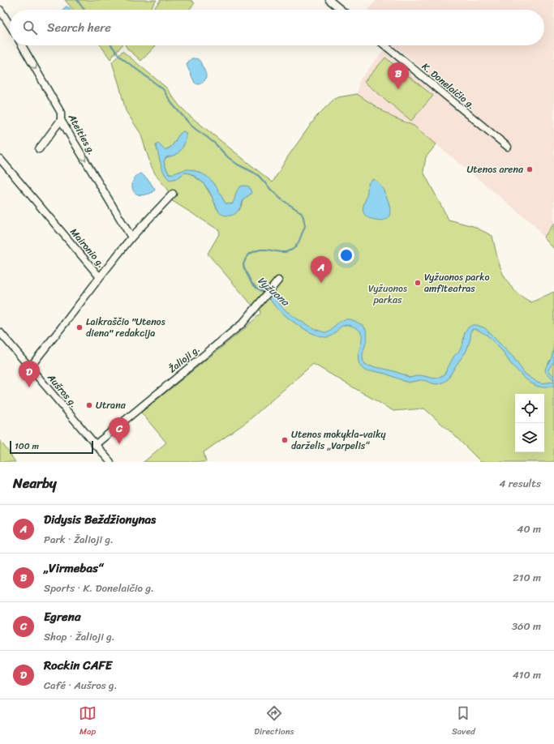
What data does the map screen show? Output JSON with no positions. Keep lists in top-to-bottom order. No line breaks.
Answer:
{"streets":{"street":["K. Donelaičio g.","Ateities g.","Maironio g.","Žalioji g.","Aušros g."]},"crossings":[["Maironio g.","Aušros g."],["Žalioji g.","Aušros g."]],"one_way":["Ateities g."],"water":["Vyžuona"],"parks":["Vyžuonos parkas"],"places":["Utenos arena","Vyžuonos parko amfiteatras","Laikraščio \"Utenos diena\" redakcija","Utrana","Utenos mokykla-vaikų darželis „Varpelis“"],"scale_bar":"100 m","page":{"search":"Search here","pins":["B","A","D","C"],"scale":"100 m","heading":["Nearby","4 results"],"list":[{"mark":"A","name":"Didysis Beždžionynas","note":"Park · Žalioji g.","value":"40 m"},{"mark":"B","name":"„Virmebas“","note":"Sports · K. Donelaičio g.","value":"210 m"},{"mark":"C","name":"Egrena","note":"Shop · Žalioji g.","value":"360 m"},{"mark":"D","name":"Rockin CAFE","note":"Café · Aušros g.","value":"410 m"}],"nav":["Map","Directions","Saved"]}}
